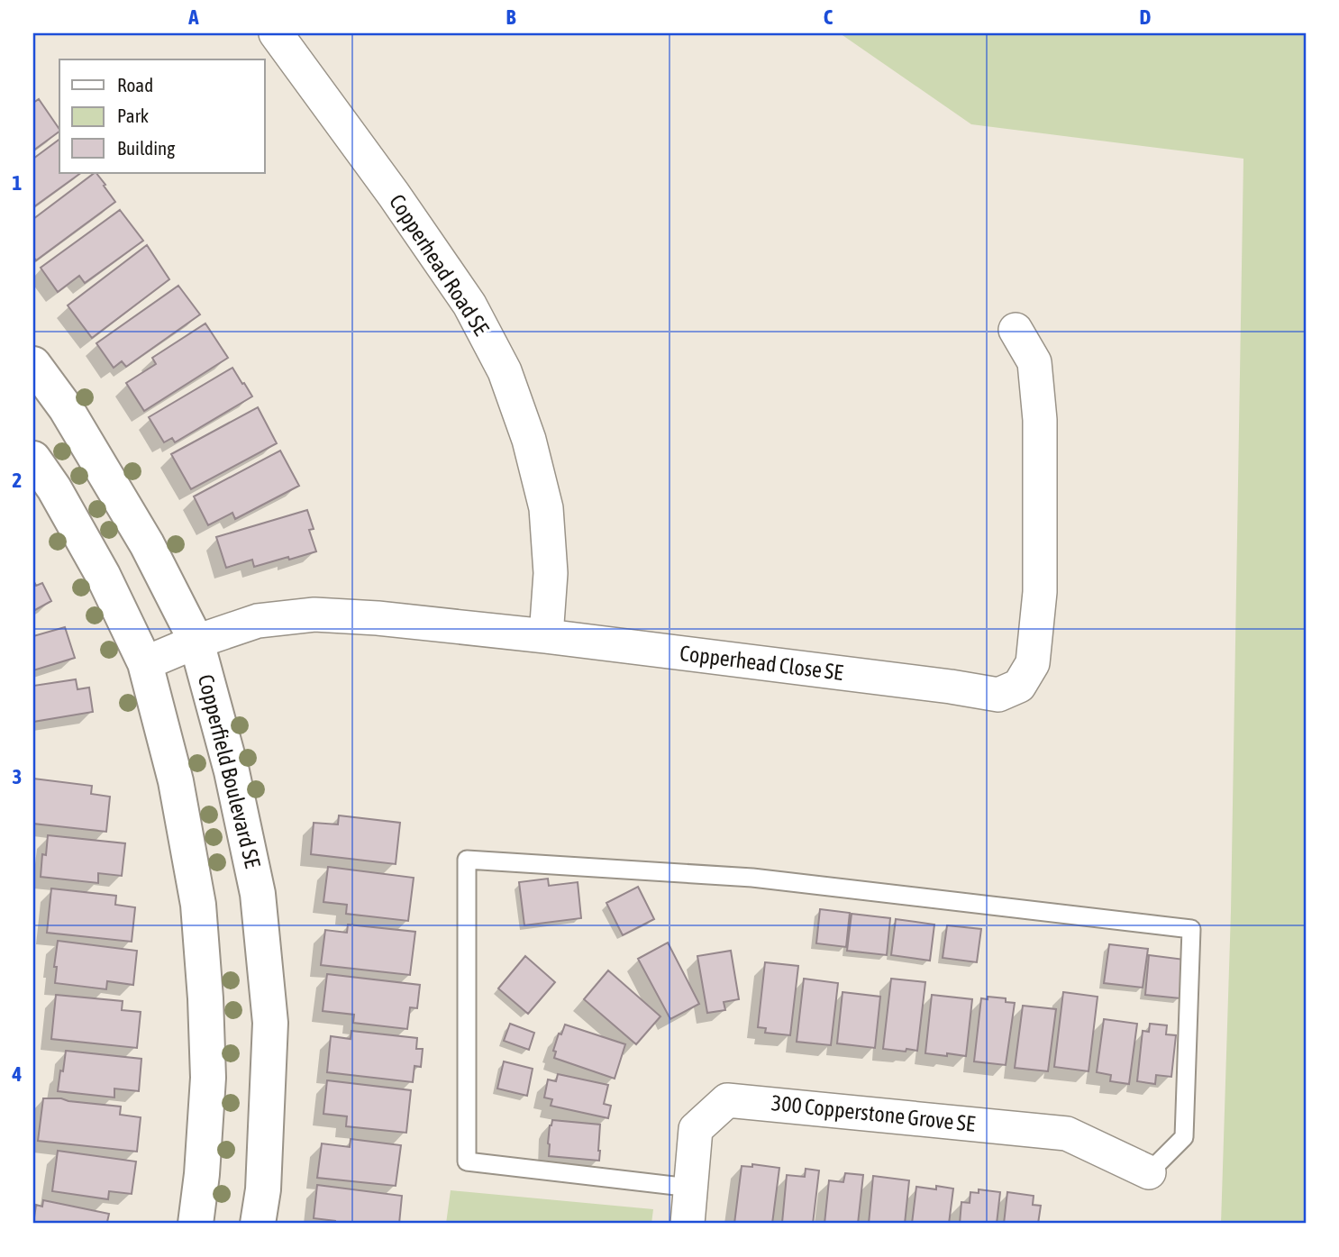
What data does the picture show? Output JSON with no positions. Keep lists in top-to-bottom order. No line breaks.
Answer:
{"streets":{"street":["Copperhead Road SE","Copperhead Close SE","Copperfield Boulevard SE","300 Copperstone Grove SE"]},"crossings":[["Copperhead Road SE","Copperhead Close SE"],["Copperhead Close SE","Copperfield Boulevard SE"]],"legend":["Road","Park","Building"],"grid":{"columns":["A","B","C","D"],"rows":["1","2","3","4"]}}
